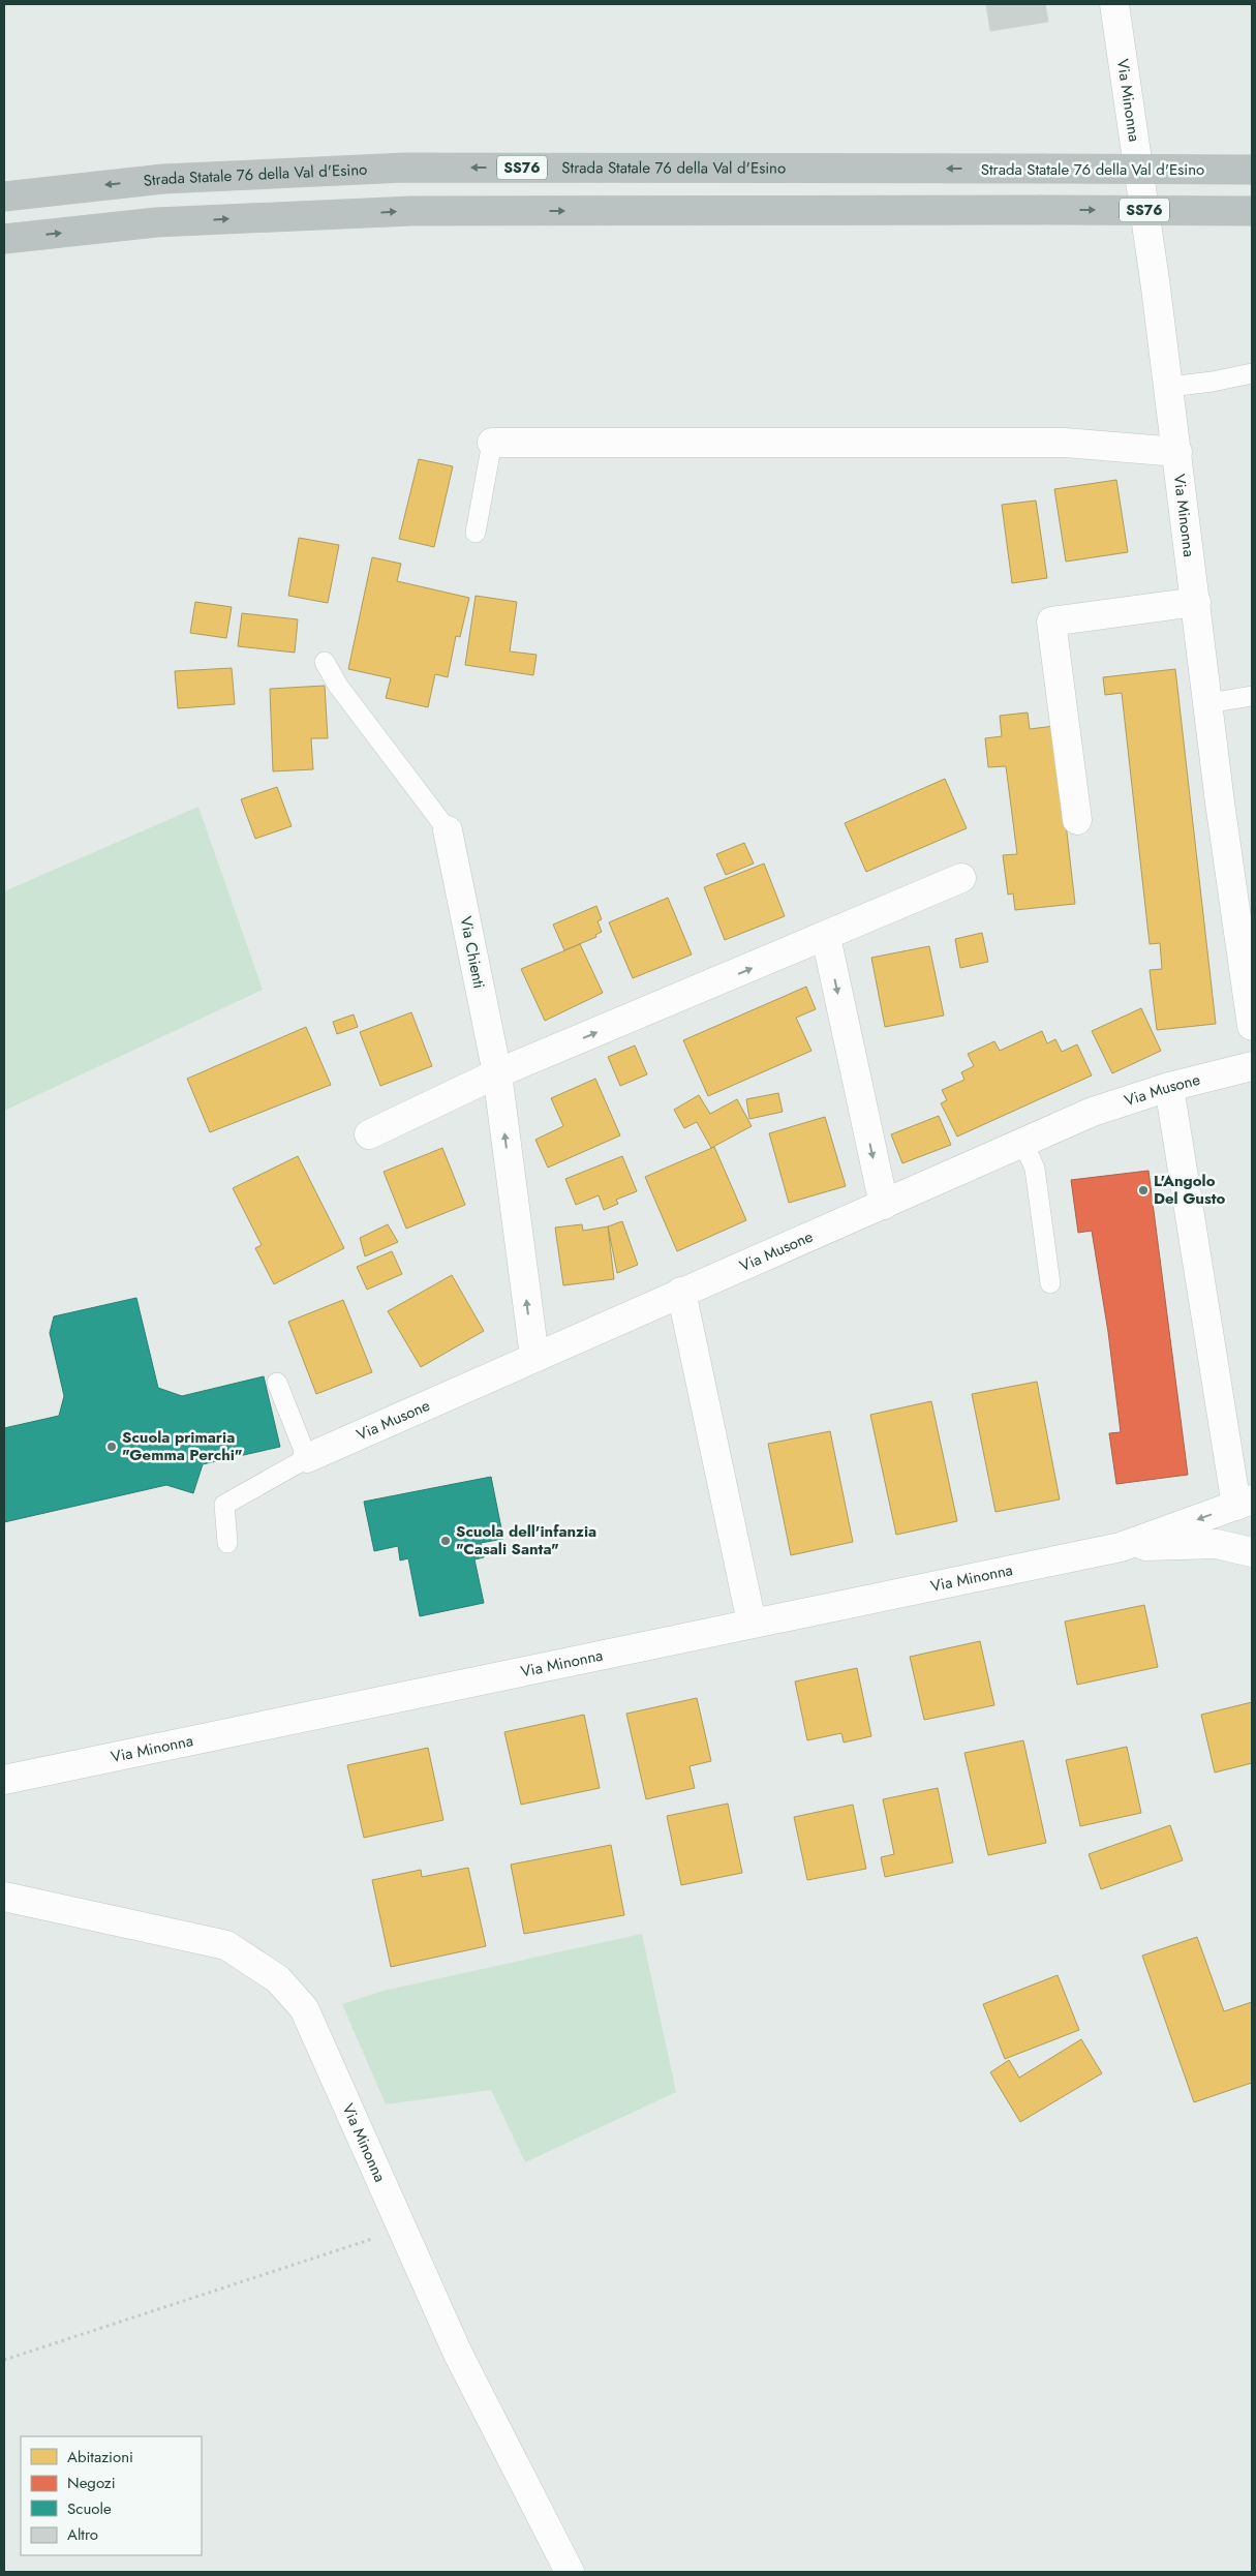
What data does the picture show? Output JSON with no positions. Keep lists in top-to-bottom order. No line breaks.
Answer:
{"streets":{"highway":["SS76","Strada Statale 76 della Val d'Esino"],"street":["Via Minonna","Via Chienti","Via Musone"]},"crossings":[["Via Chienti","Via Musone"]],"one_way":["Via Chienti"],"places":["L'Angolo Del Gusto","Scuola primaria \"Gemma Perchi\"","Scuola dell'infanzia \"Casali Santa\""],"legend":["Abitazioni","Negozi","Scuole","Altro"]}
